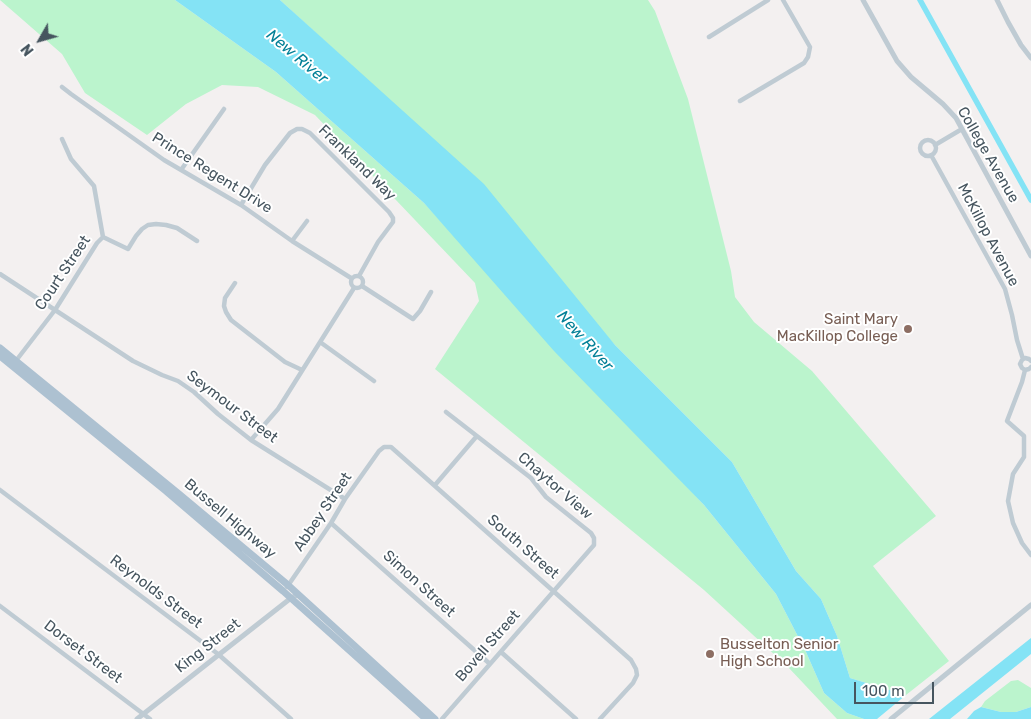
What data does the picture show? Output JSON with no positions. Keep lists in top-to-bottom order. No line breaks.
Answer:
{"streets":{"main road":["Bussell Highway"],"street":["College Avenue","Frankland Way","Prince Regent Drive","McKillop Avenue","Court Street","Seymour Street","Chaytor View","Abbey Street","South Street","Simon Street","Reynolds Street","King Street","Bovell Street","Dorset Street"]},"crossings":[["Frankland Way","Prince Regent Drive"],["Court Street","Seymour Street"],["Court Street","Bussell Highway"],["Seymour Street","Abbey Street"],["Chaytor View","South Street"],["Chaytor View","Bovell Street"],["Abbey Street","Bussell Highway"],["Abbey Street","South Street"],["Abbey Street","Simon Street"],["Bussell Highway","King Street"],["South Street","Bovell Street"],["Simon Street","Bovell Street"],["Reynolds Street","King Street"],["King Street","Dorset Street"]],"water":["New River"],"places":["Saint Mary MacKillop College","Busselton Senior High School"],"scale_bar":"100 m","north":"bottom left"}
